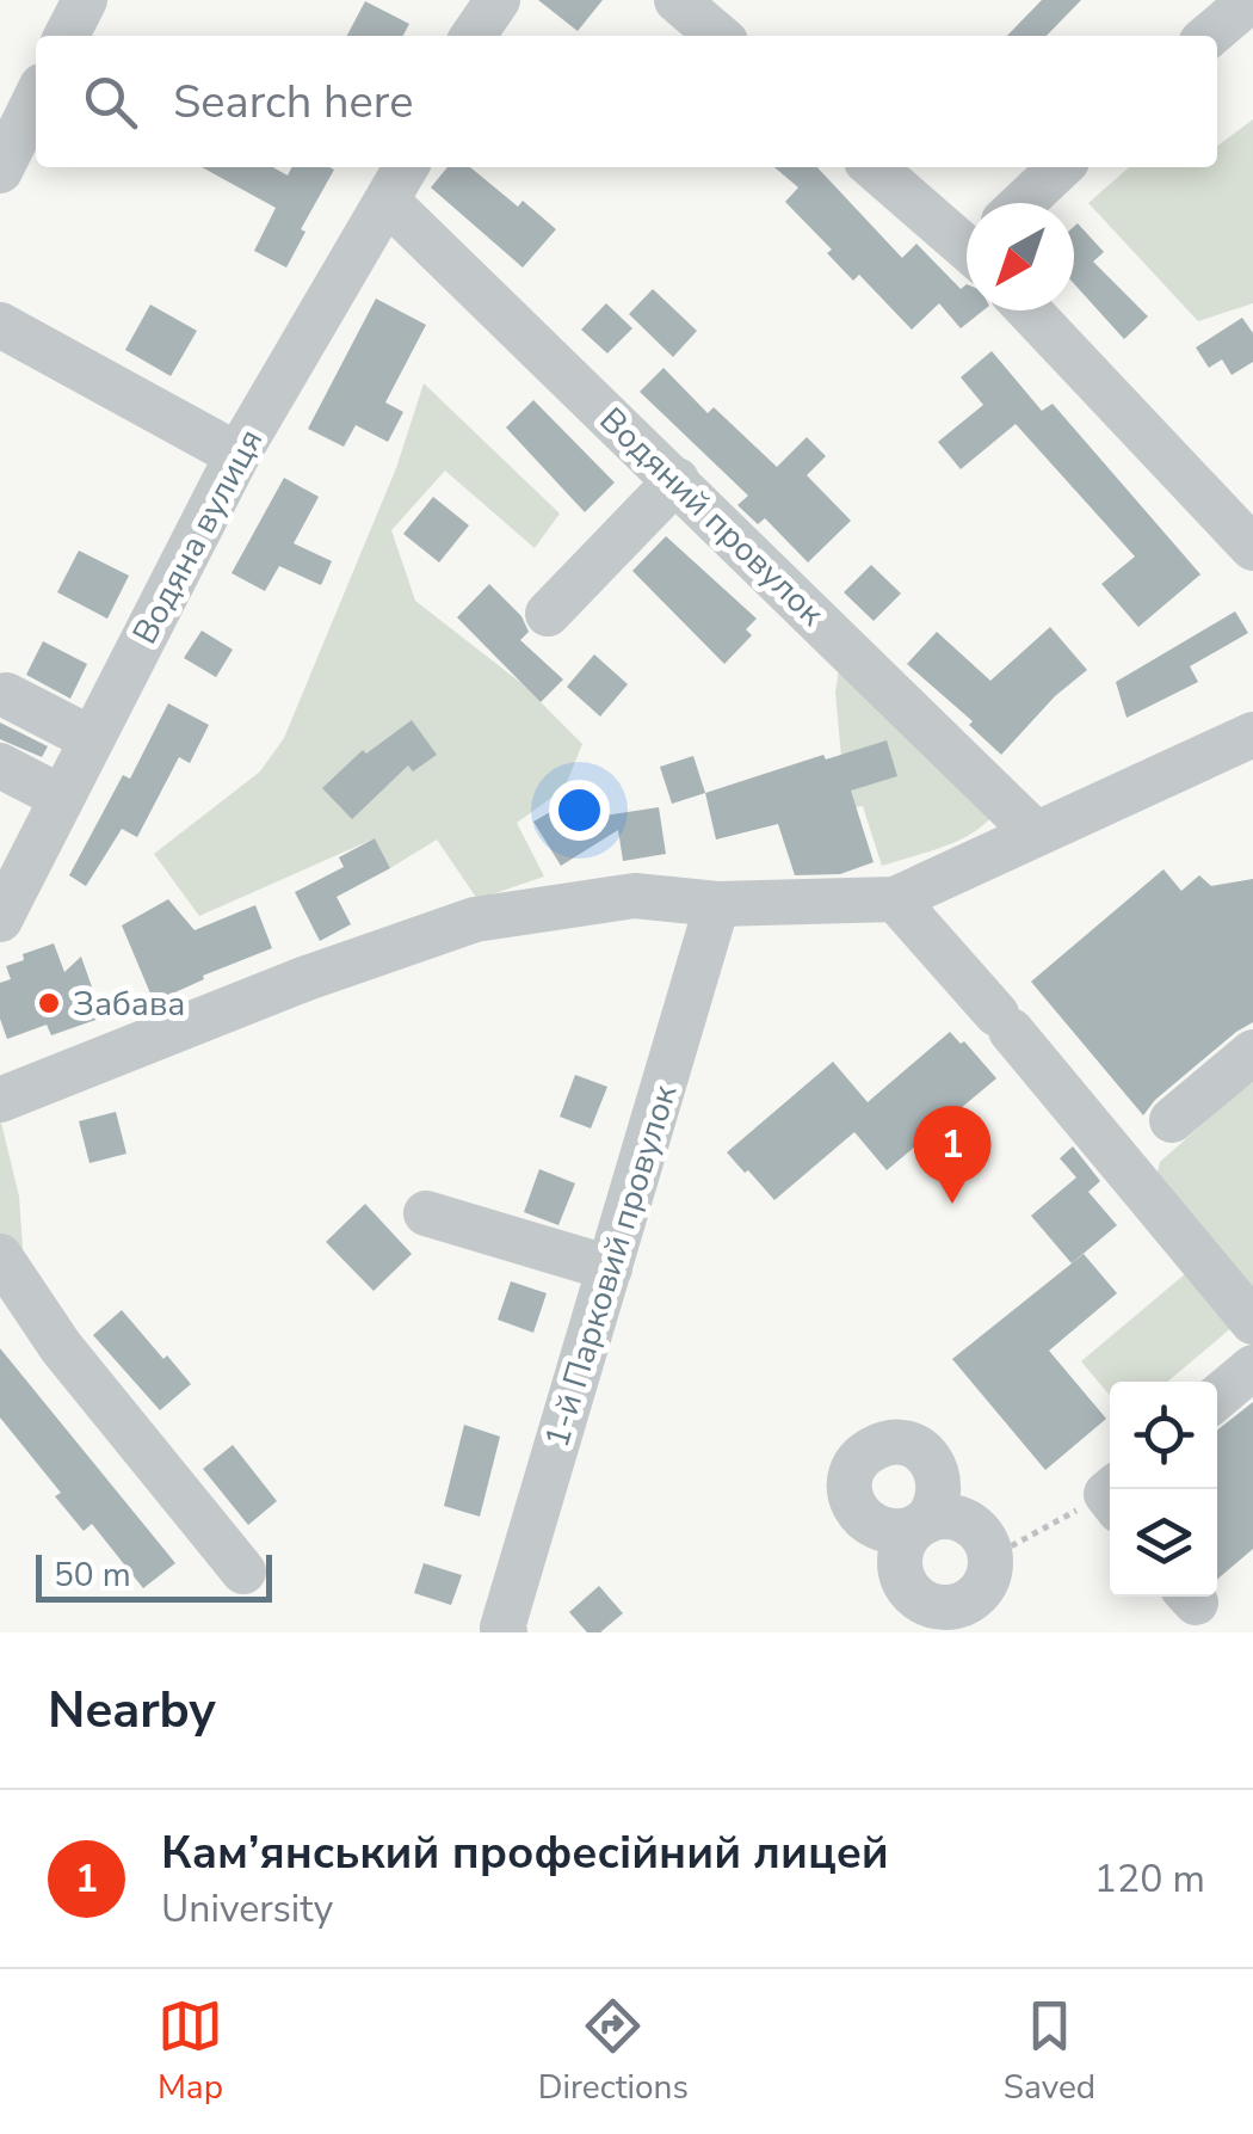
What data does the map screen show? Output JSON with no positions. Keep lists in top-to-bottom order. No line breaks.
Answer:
{"streets":{"street":["Водяний провулок","Водяна вулиця","1-й Парковий провулок"]},"crossings":[["Водяний провулок","Водяна вулиця"]],"places":["Забава"],"scale_bar":"50 m","north":"bottom left","page":{"search":"Search here","pins":"1","scale":"50 m","heading":"Nearby","list":[{"mark":"1","name":"Кам’янський професійний лицей","note":"University","value":"120 m"}],"nav":["Map","Directions","Saved"]}}
